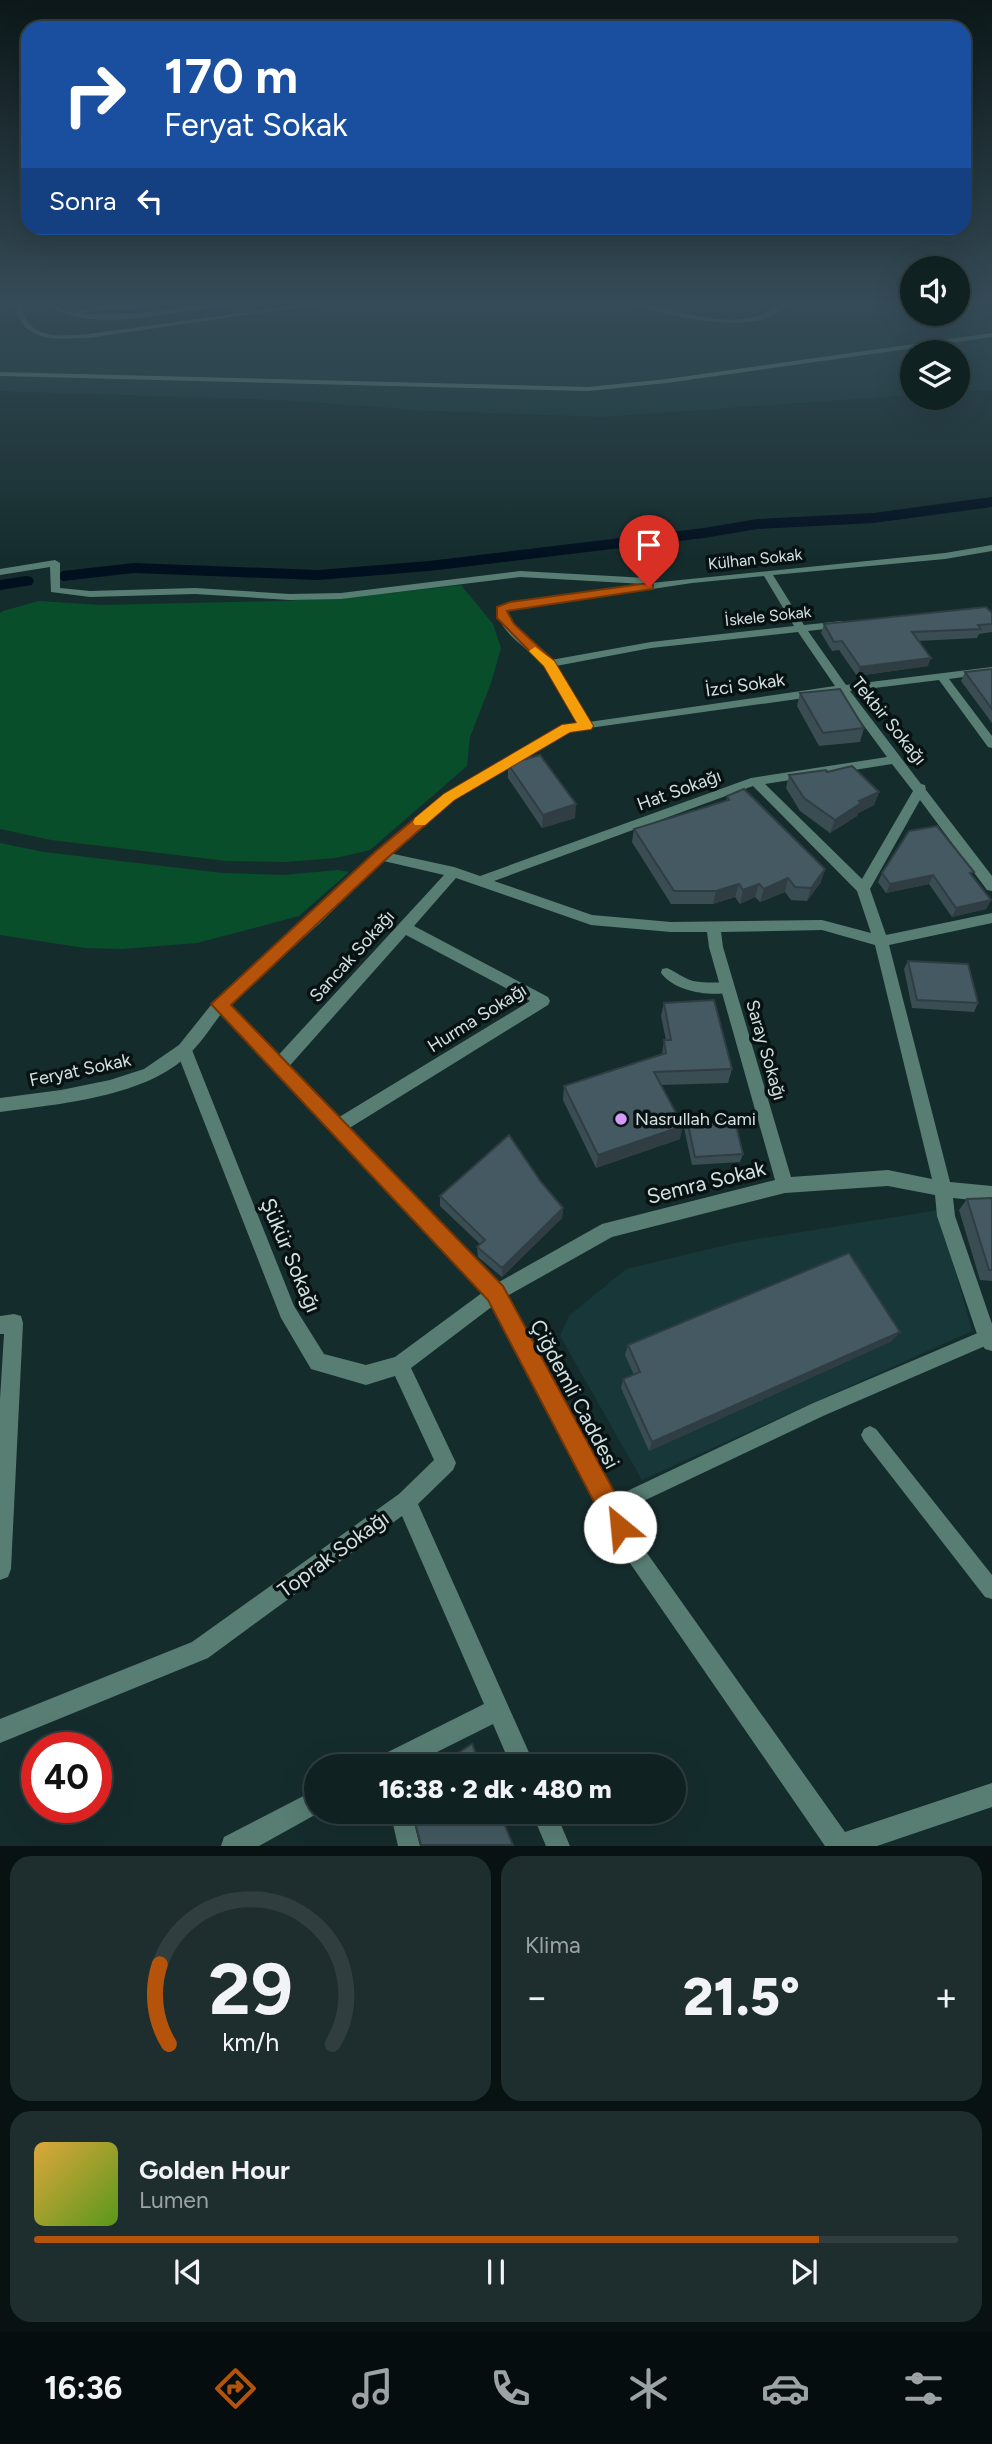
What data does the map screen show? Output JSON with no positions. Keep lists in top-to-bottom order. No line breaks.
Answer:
{"streets":{"street":["Külhan Sokak","İskele Sokak","İzci Sokak","Tekbir Sokağı","Hat Sokağı","Sancak Sokağı","Hurma Sokağı","Saray Sokağı","Feryat Sokak","Semra Sokak","Şükür Sokağı","Çiğdemli Caddesi","Toprak Sokağı"]},"crossings":[["Külhan Sokak","İskele Sokak"],["Külhan Sokak","İzci Sokak"],["Külhan Sokak","Tekbir Sokağı"],["Külhan Sokak","Feryat Sokak"],["İskele Sokak","Tekbir Sokağı"],["İzci Sokak","Tekbir Sokağı"],["İzci Sokak","Feryat Sokak"],["Tekbir Sokağı","Hat Sokağı"],["Sancak Sokağı","Hurma Sokağı"],["Sancak Sokağı","Çiğdemli Caddesi"],["Hurma Sokağı","Çiğdemli Caddesi"],["Saray Sokağı","Semra Sokak"],["Feryat Sokak","Şükür Sokağı"],["Feryat Sokak","Çiğdemli Caddesi"],["Semra Sokak","Şükür Sokağı"],["Semra Sokak","Çiğdemli Caddesi"],["Şükür Sokağı","Çiğdemli Caddesi"]],"places":["Nasrullah Cami"],"page":{"turn":["170 m","Feryat Sokak"],"then":"Sonra","limit":"40","trip":"16:38 · 2 dk · 480 m","tile":"Klima","heat":["−","21.5°","+"],"song":["Golden Hour","Lumen"],"tabs":"16:36","gauge":["29","km/h"]}}
